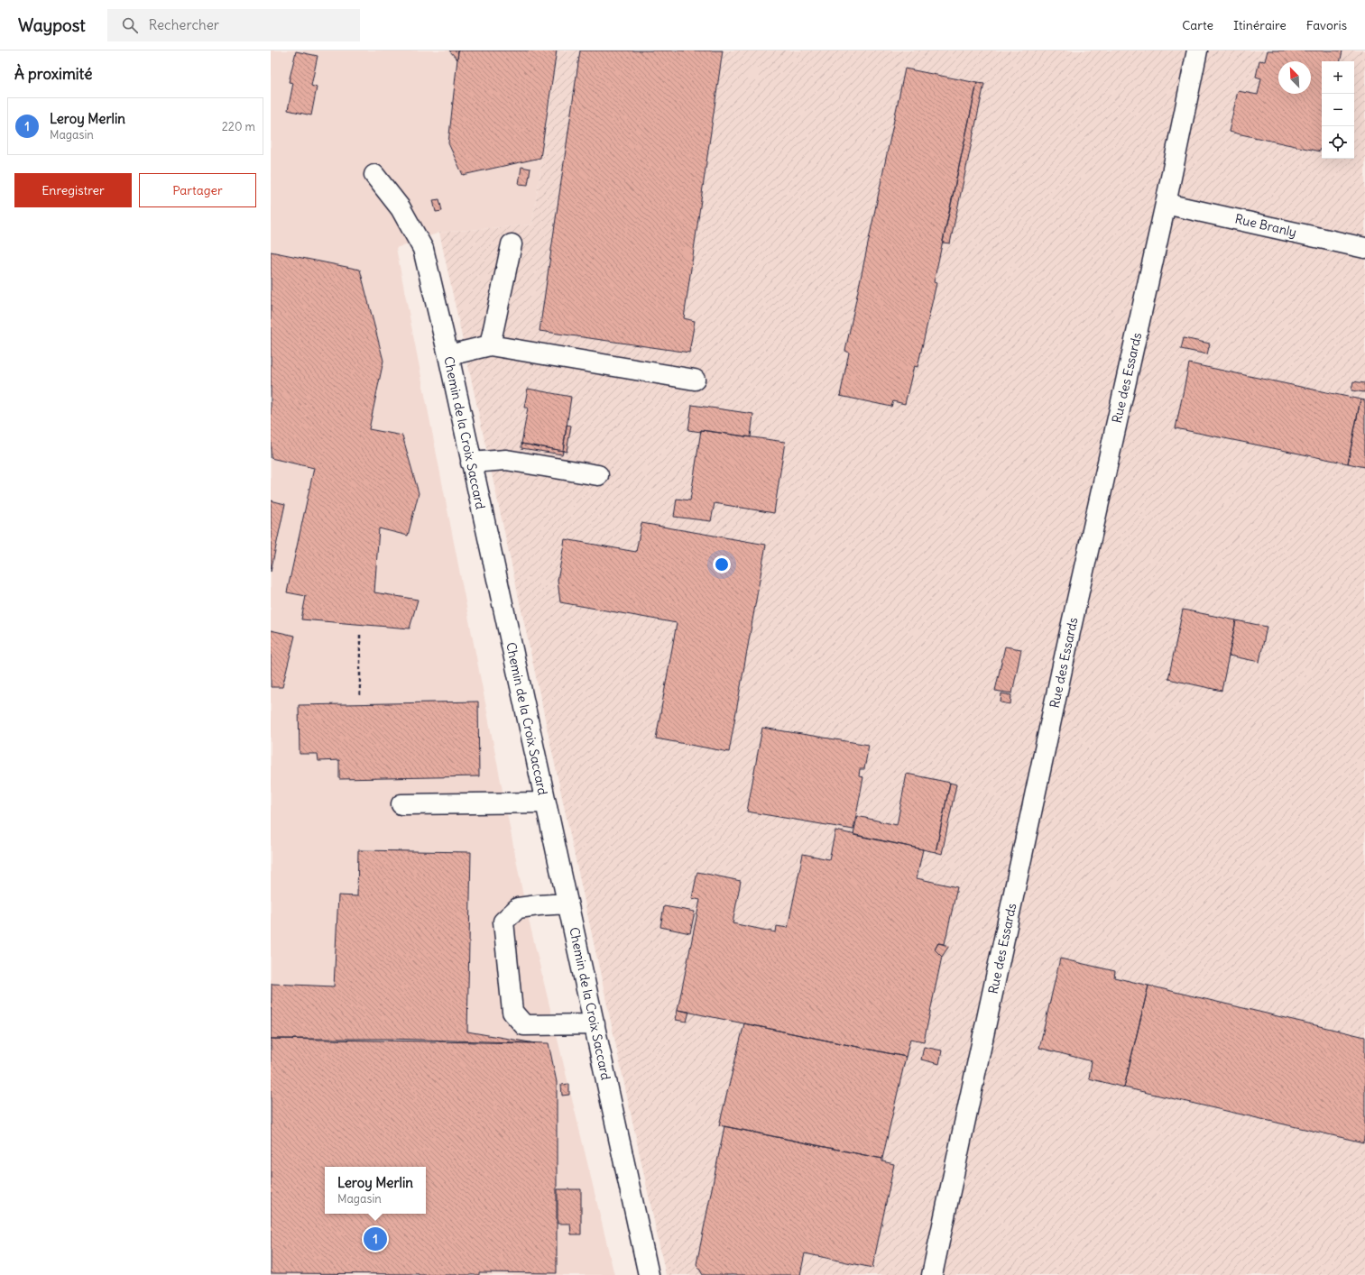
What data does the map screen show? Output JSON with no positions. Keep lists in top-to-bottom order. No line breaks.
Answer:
{"streets":{"street":["Rue Branly","Rue des Essards","Chemin de la Croix Saccard"]},"crossings":[["Rue Branly","Rue des Essards"]],"north":"top left","page":{"header":"Waypost","search":"Rechercher","nav":["Carte","Itinéraire","Favoris"],"heading":"À proximité","map_buttons":["+","−"],"list":[{"mark":"1","name":"Leroy Merlin","note":"Magasin","value":"220 m"}],"buttons":["Enregistrer","Partager"],"popup":["Leroy Merlin","Magasin"],"pins":"1"}}
